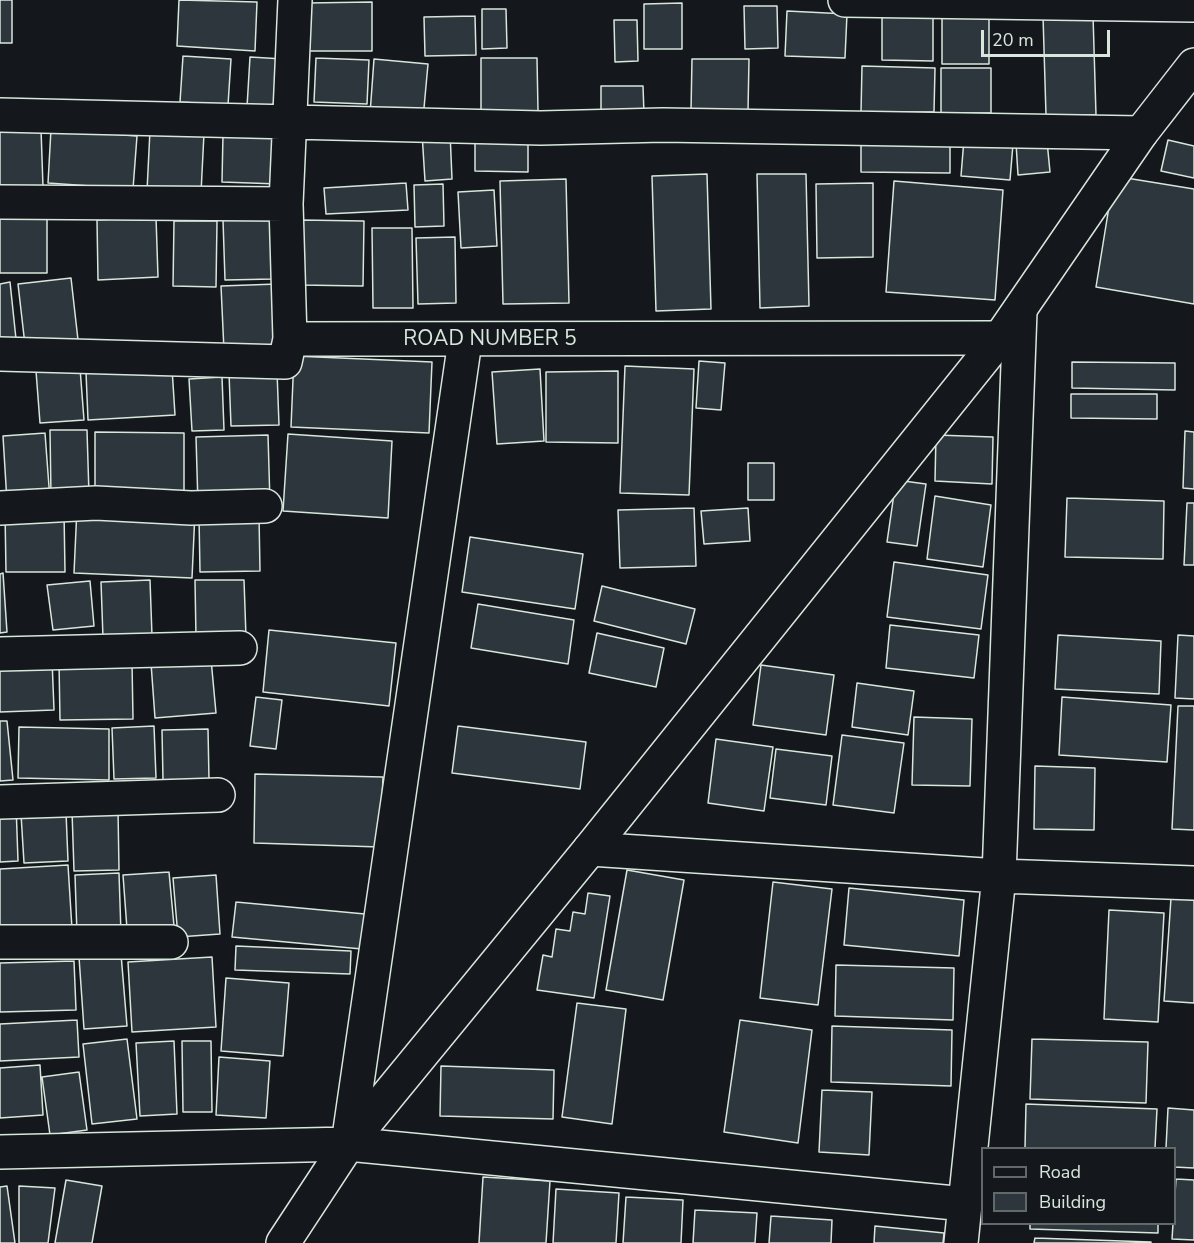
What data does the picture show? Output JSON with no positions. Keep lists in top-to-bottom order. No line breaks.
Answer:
{"streets":{"street":["ROAD NUMBER 5"]},"legend":["Road","Building"],"scale_bar":"20 m"}
